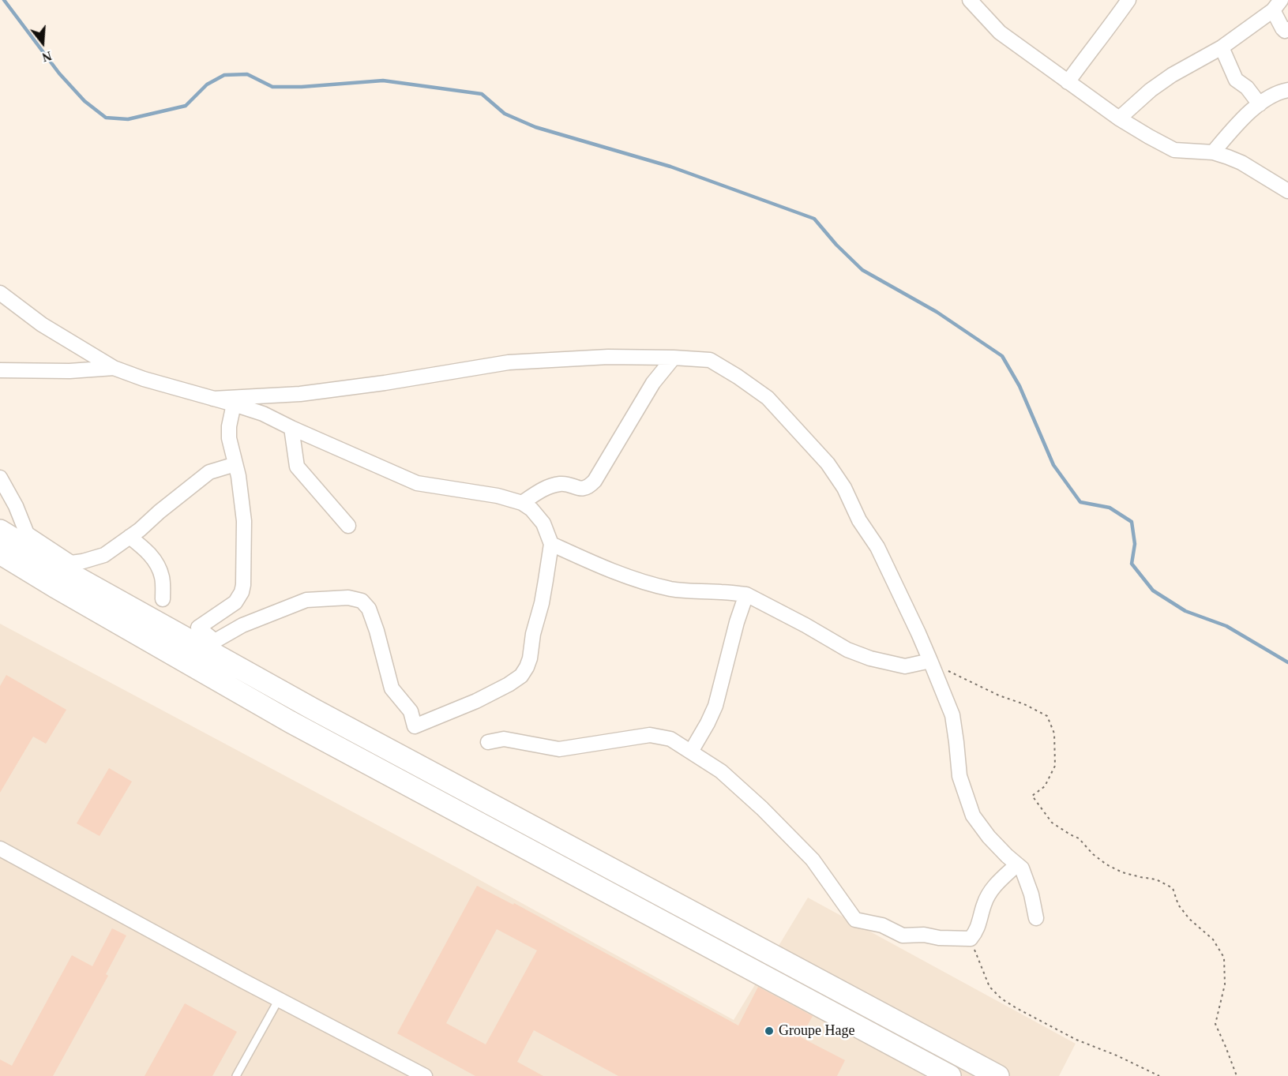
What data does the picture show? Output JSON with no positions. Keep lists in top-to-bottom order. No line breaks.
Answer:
{"places":["Groupe Hage"],"north":"bottom"}
